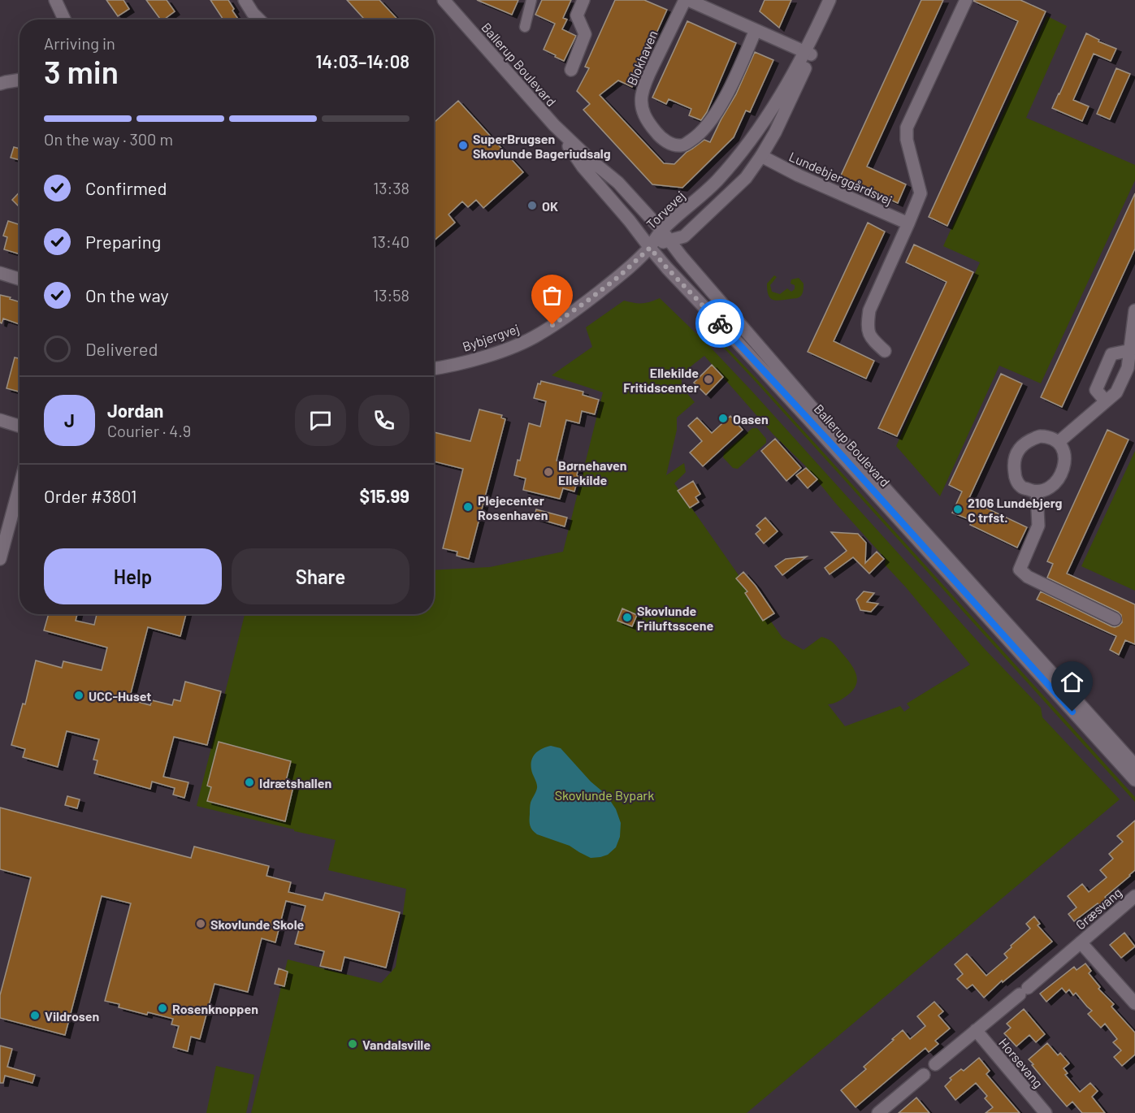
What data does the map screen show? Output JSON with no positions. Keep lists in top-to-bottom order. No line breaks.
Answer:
{"streets":{"street":["Blokhaven","Ballerup Boulevard","Lundebjerggårdsvej","Torvevej","Bybjergvej","Græsvang","Horsevang"]},"crossings":[["Blokhaven","Torvevej"],["Ballerup Boulevard","Torvevej"],["Ballerup Boulevard","Bybjergvej"],["Lundebjerggårdsvej","Torvevej"],["Torvevej","Bybjergvej"],["Græsvang","Horsevang"]],"parks":["Skovlunde Bypark"],"places":["SuperBrugsen Skovlunde Bageriudsalg","OK","Ellekilde Fritidscenter","Oasen","Børnehaven Ellekilde","Plejecenter Rosenhaven","2106 Lundebjerg C trfst.","Skovlunde Friluftsscene","UCC-Huset","Idrætshallen","Skovlunde Skole","Rosenknoppen","Vildrosen","Vandalsville"],"page":{"heading":["3 min","Arriving in","14:03–14:08"],"panel":["Jordan","Courier · 4.9","Order #3801","$15.99"],"bar":"On the way · 300 m","list":[["Confirmed","13:38"],["Preparing","13:40"],["On the way","13:58"],"Delivered"],"round":"J","buttons":["Help","Share"]}}
